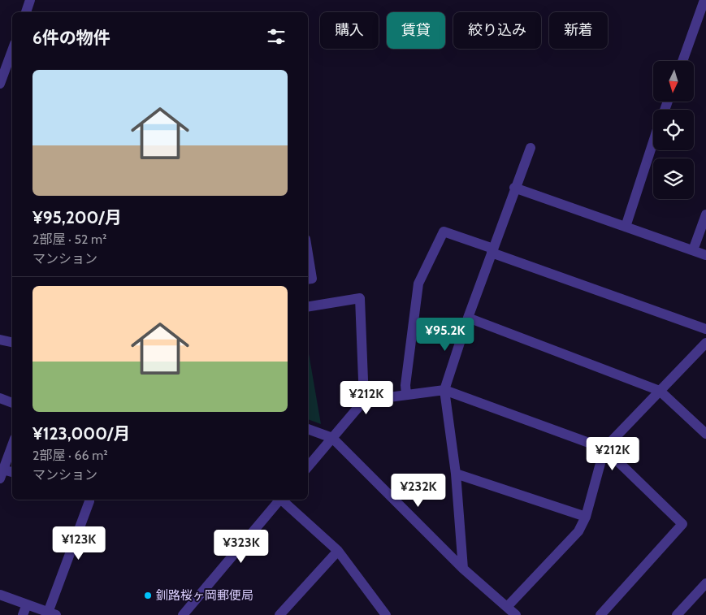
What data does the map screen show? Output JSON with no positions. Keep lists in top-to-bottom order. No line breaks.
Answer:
{"places":["釧路桜ヶ岡郵便局"],"north":"bottom","page":{"chip":["購入","賃貸","絞り込み","新着"],"heading":"6件の物件","list":[{"name":"¥95,200/月","note":"2部屋 · 52 m² · マンション"},{"name":"¥123,000/月","note":"2部屋 · 66 m² · マンション"}],"price":["¥95.2K","¥212K","¥212K","¥232K","¥123K","¥323K"]}}
